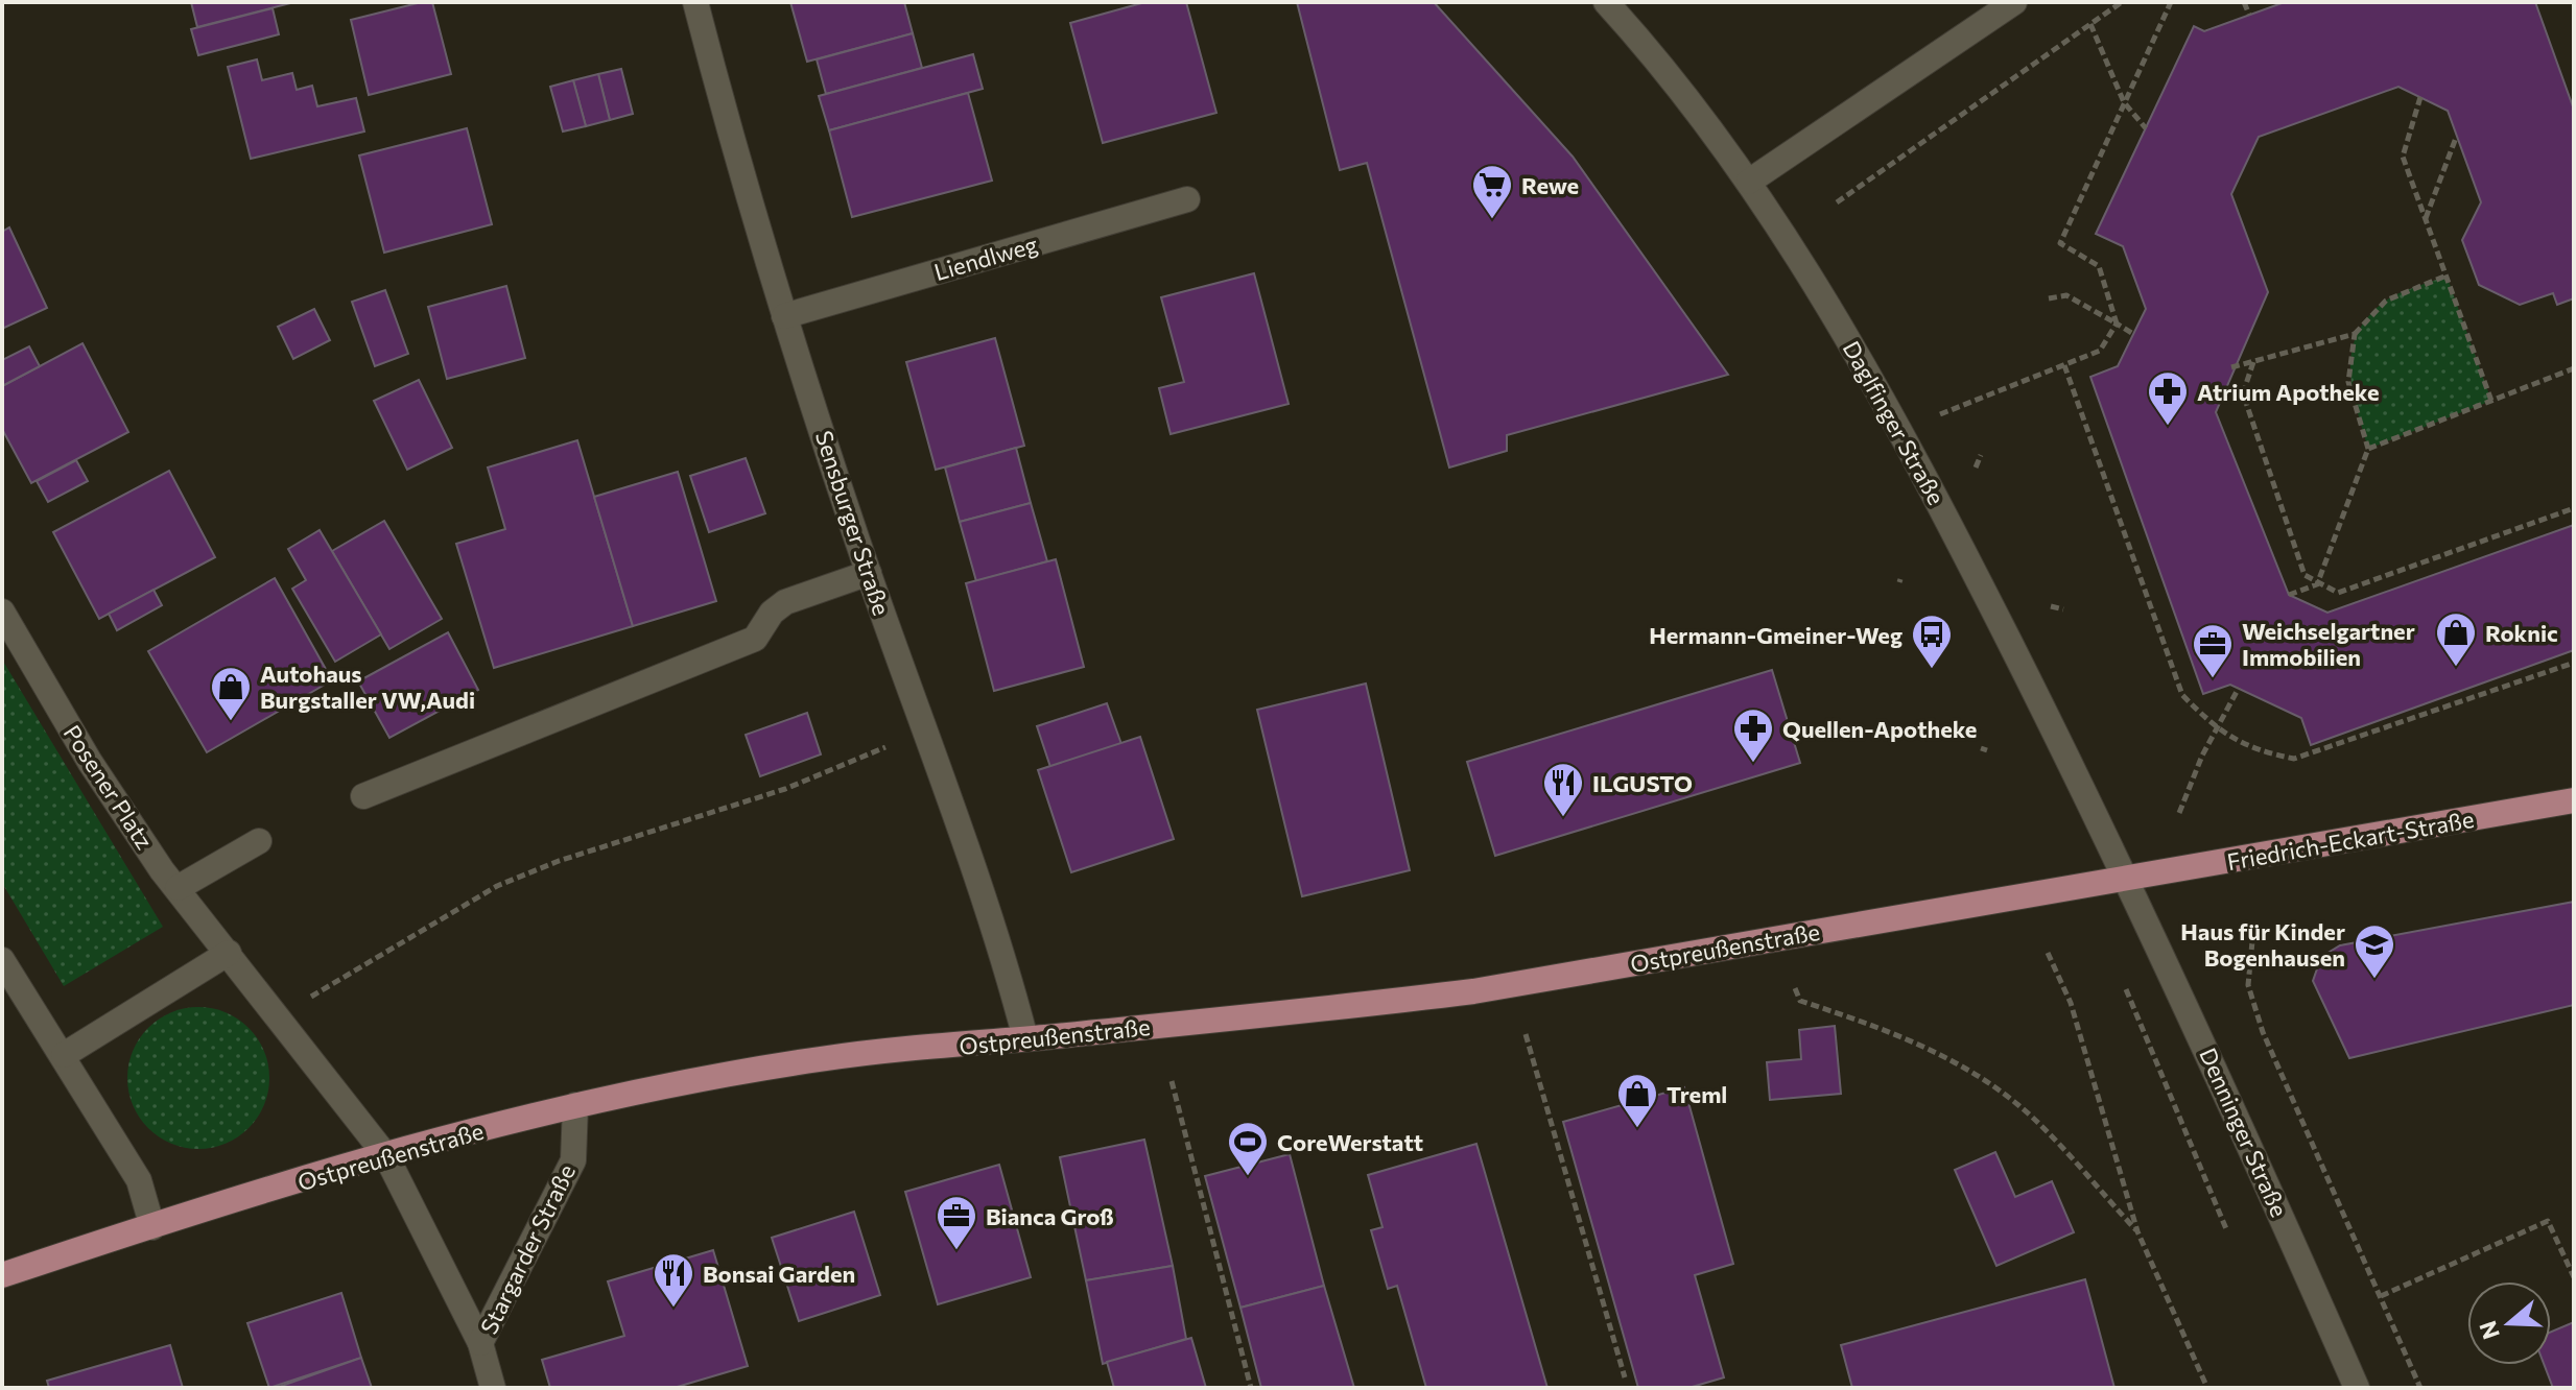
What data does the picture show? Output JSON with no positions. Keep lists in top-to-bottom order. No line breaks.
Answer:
{"streets":{"main road":["Friedrich-Eckart-Straße","Ostpreußenstraße"],"street":["Liendlweg","Daglfinger Straße","Sensburger Straße","Posener Platz","Denninger Straße","Stargarder Straße"]},"crossings":[["Liendlweg","Sensburger Straße"],["Daglfinger Straße","Friedrich-Eckart-Straße"],["Daglfinger Straße","Ostpreußenstraße"],["Daglfinger Straße","Denninger Straße"],["Sensburger Straße","Ostpreußenstraße"],["Posener Platz","Ostpreußenstraße"],["Posener Platz","Stargarder Straße"],["Friedrich-Eckart-Straße","Ostpreußenstraße"],["Friedrich-Eckart-Straße","Denninger Straße"],["Ostpreußenstraße","Denninger Straße"],["Ostpreußenstraße","Stargarder Straße"]],"places":{"supermarket":["Rewe"],"pharmacy":["Atrium Apotheke","Quellen-Apotheke"],"shop":["Roknic","Autohaus Burgstaller VW,Audi","Treml"],"bus stop":["Hermann-Gmeiner-Weg"],"office":["Weichselgartner Immobilien","Bianca Groß"],"restaurant":["ILGUSTO","Bonsai Garden"],"school or university":["Haus für Kinder Bogenhausen"],"sports":["CoreWerstatt"]},"north":"left"}
